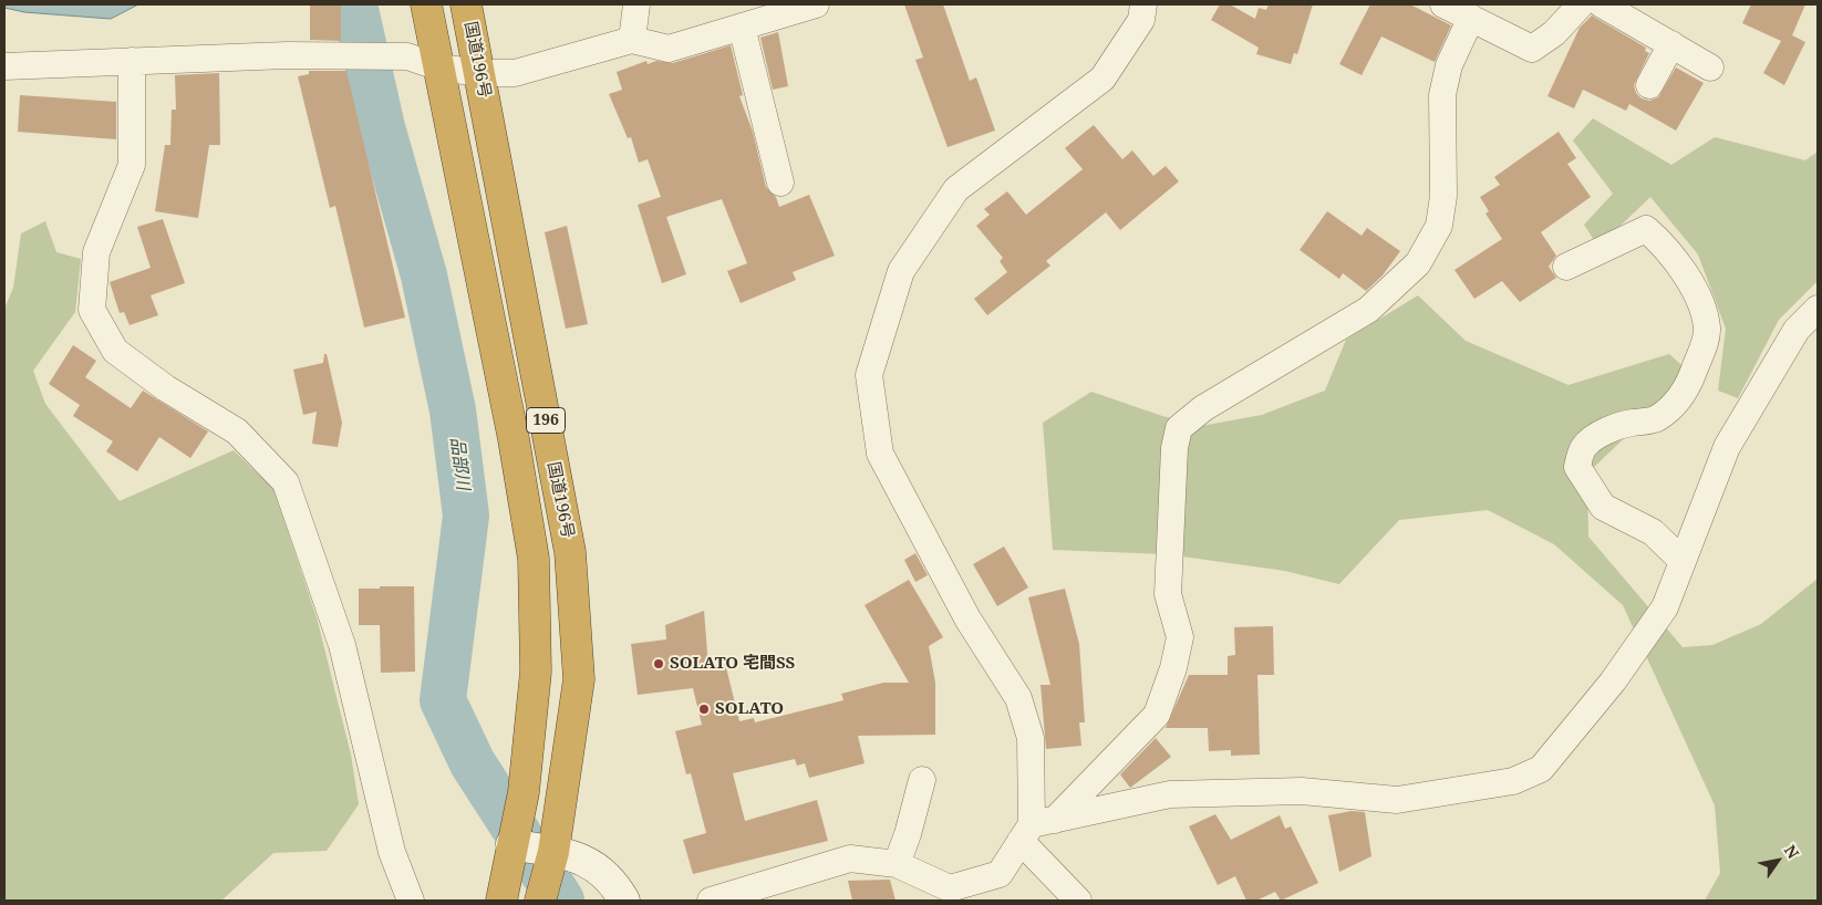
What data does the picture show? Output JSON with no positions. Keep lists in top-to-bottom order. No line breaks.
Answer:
{"streets":{"highway":["国道196号","196"]},"water":["品部川"],"places":["SOLATO 宅間SS","SOLATO"],"north":"top right"}
